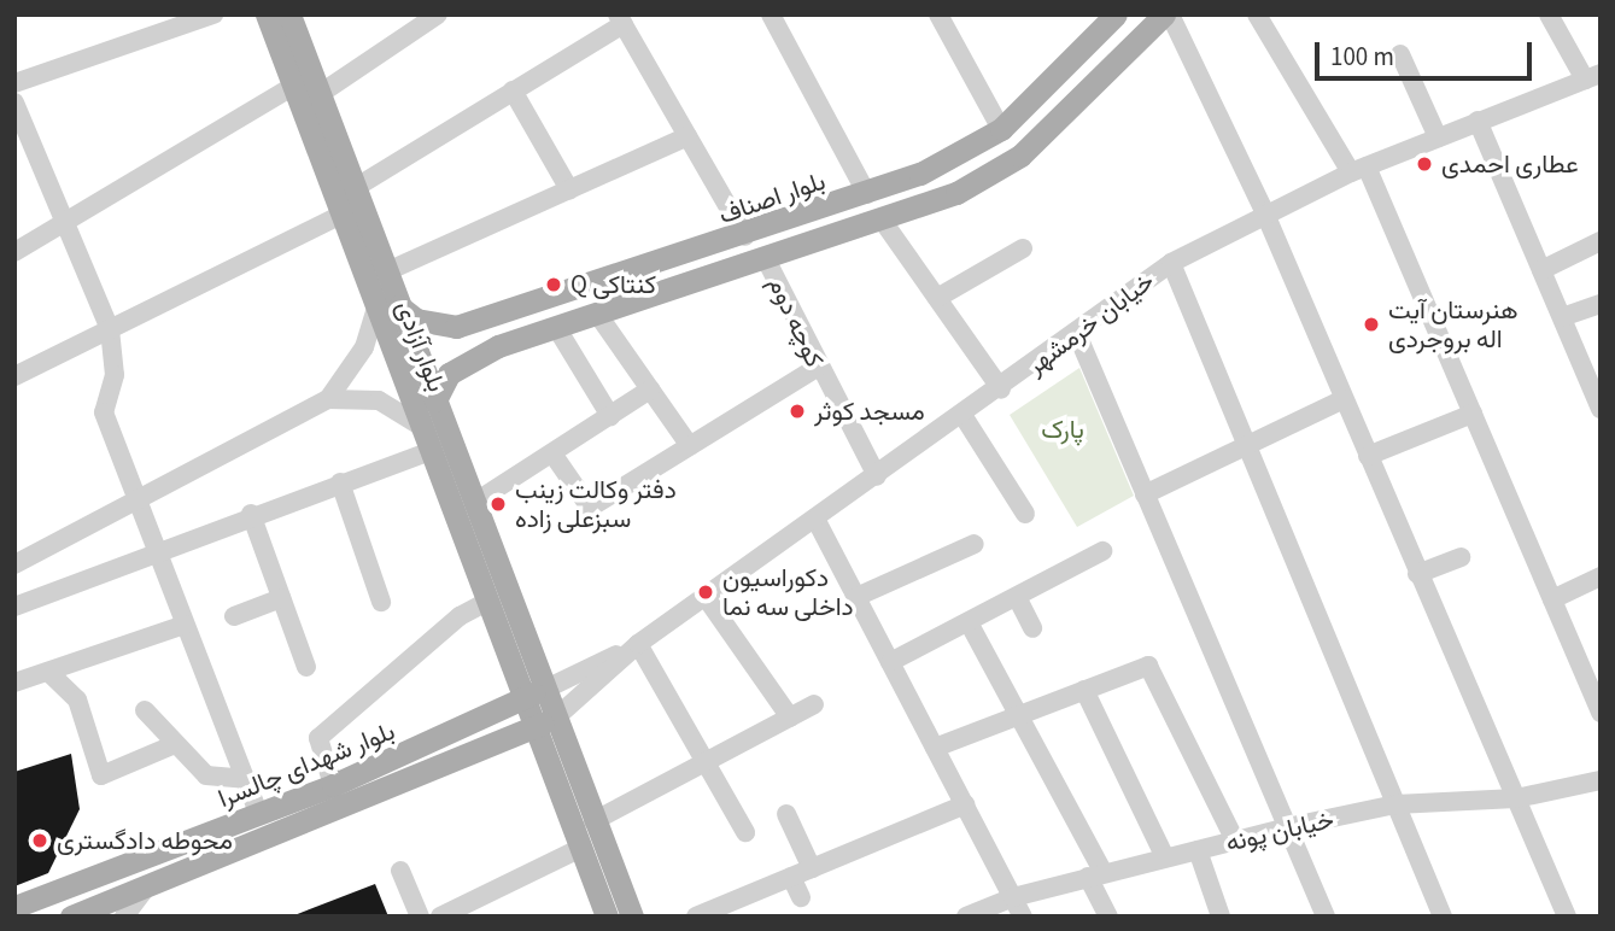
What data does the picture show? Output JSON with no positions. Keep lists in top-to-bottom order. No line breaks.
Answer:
{"streets":{"main road":["بلوار اصناف","بلوار آزادی","بلوار شهدای چالسرا"],"street":["کوچه دوم","خیابان خرمشهر","خیابان پونه"]},"crossings":[["بلوار اصناف","کوچه دوم"],["بلوار اصناف","بلوار آزادی"],["کوچه دوم","خیابان خرمشهر"],["خیابان خرمشهر","بلوار آزادی"],["خیابان خرمشهر","بلوار شهدای چالسرا"],["بلوار آزادی","بلوار شهدای چالسرا"]],"parks":["پارک"],"places":["عطاری احمدی","Q کنتاکی","هنرستان آیت اله بروجردی","مسجد کوثر","دفتر وکالت زینب سبزعلی زاده","دکوراسیون داخلی سه نما","محوطه دادگستری"],"scale_bar":"100 m"}
